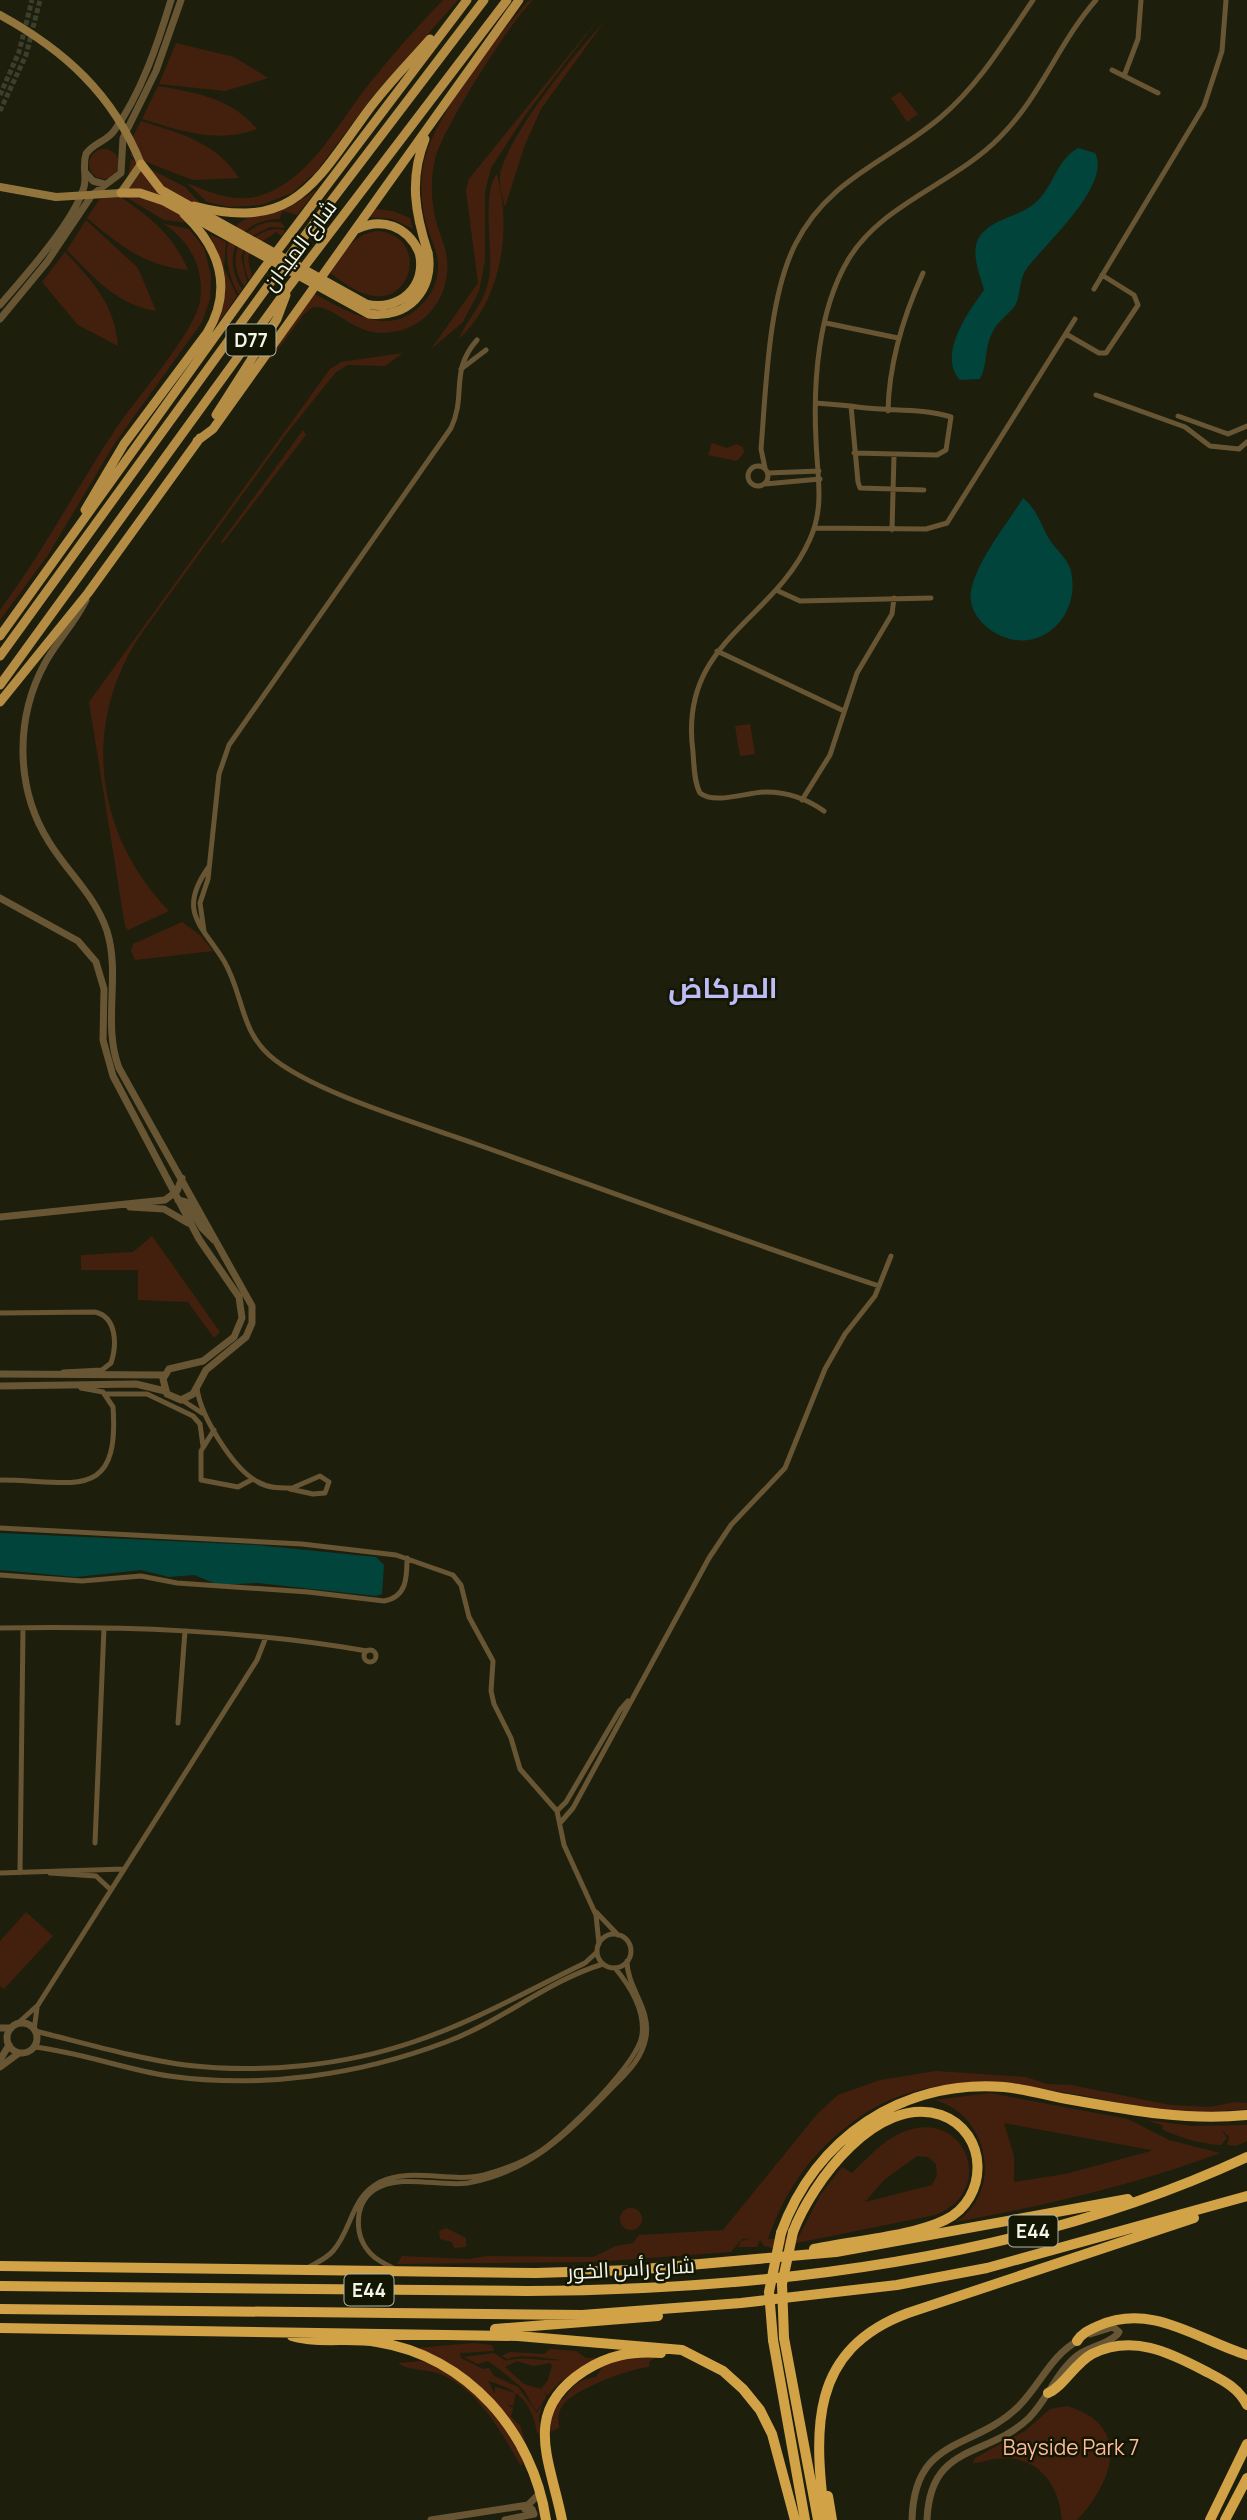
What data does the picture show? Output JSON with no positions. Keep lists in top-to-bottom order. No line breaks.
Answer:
{"streets":{"highway":["E44","شارع رأس الخور"],"main road":["شارع الميدان","D77"]},"districts":["المركاض"],"parks":["Bayside Park 7"]}
